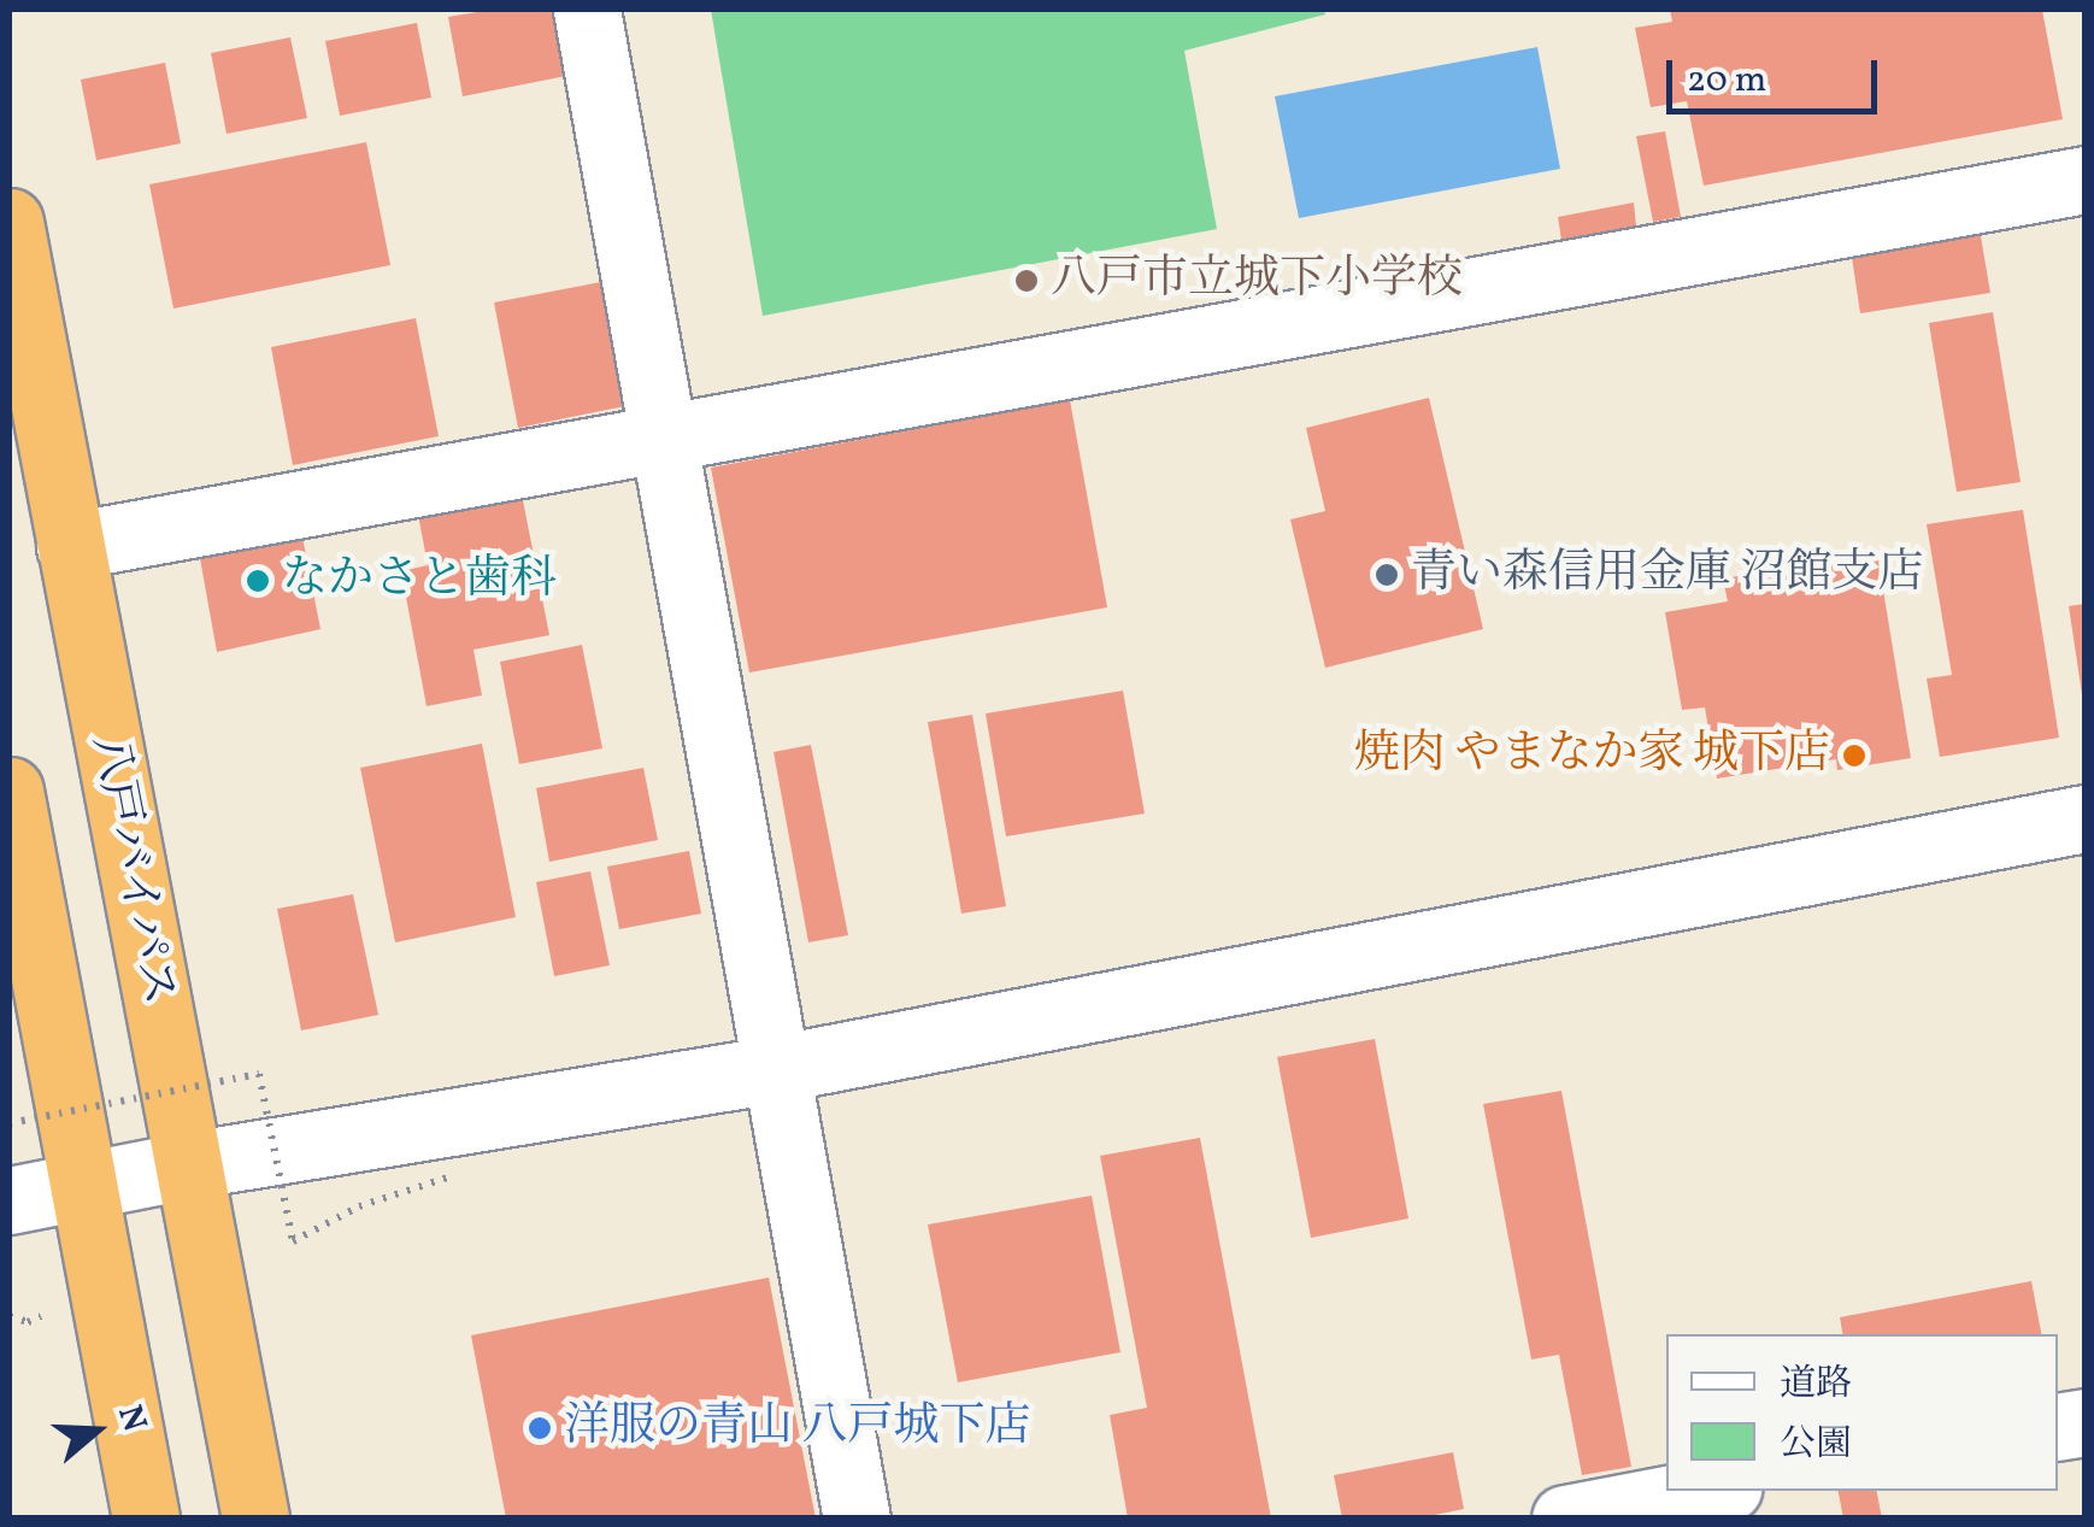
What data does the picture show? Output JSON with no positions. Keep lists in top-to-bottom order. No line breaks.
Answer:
{"streets":{"highway":["八戸バイパス"]},"places":["八戸市立城下小学校","青い森信用金庫 沼館支店","なかさと歯科","焼肉 やまなか家 城下店","洋服の青山 八戸城下店"],"legend":["道路","公園"],"scale_bar":"20 m","north":"right"}
